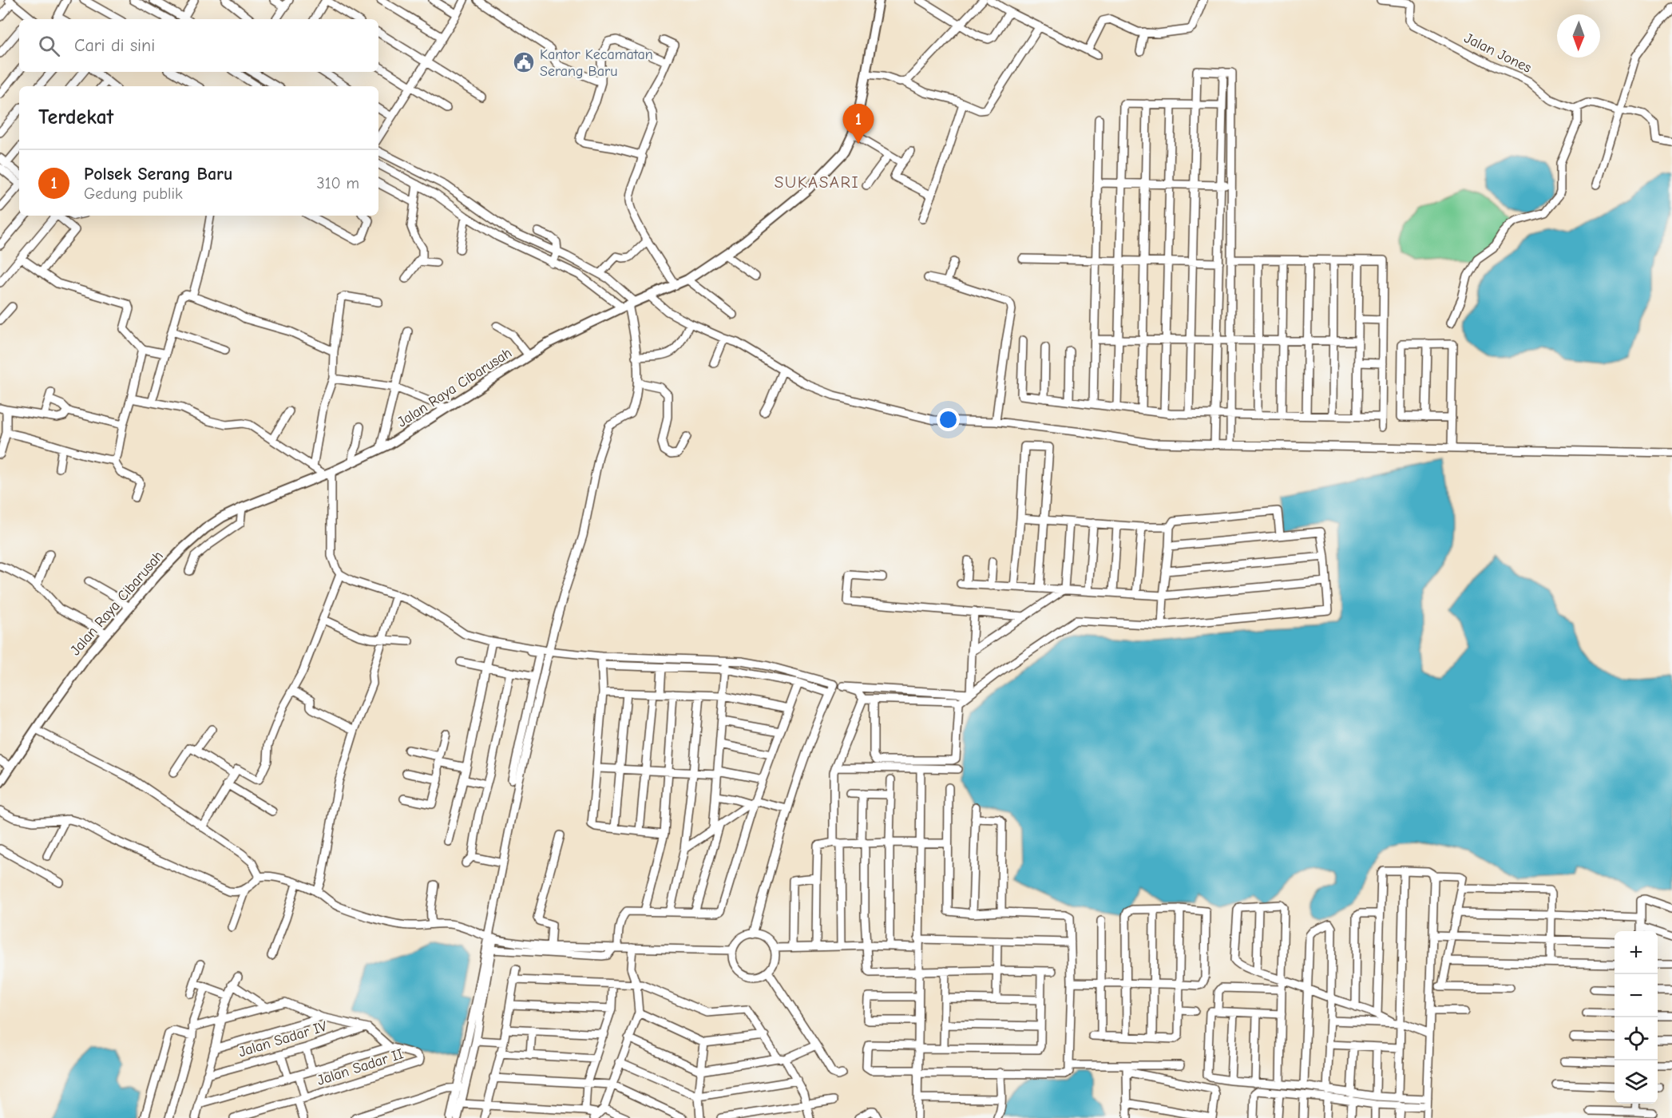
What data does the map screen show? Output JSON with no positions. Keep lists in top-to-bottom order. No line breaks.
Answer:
{"streets":{"main road":["Jalan Raya Cibarusah"],"street":["Jalan Jones","Jalan Sadar IV","Jalan Sadar II"]},"crossings":[["Jalan Sadar IV","Jalan Sadar II"]],"districts":["SUKASARI"],"places":{"public building":["Kantor Kecamatan Serang Baru"]},"north":"bottom","page":{"search":"Cari di sini","heading":"Terdekat","pins":"1","list":[{"mark":"1","name":"Polsek Serang Baru","note":"Gedung publik","value":"310 m"}],"map_buttons":["+","−"]}}
